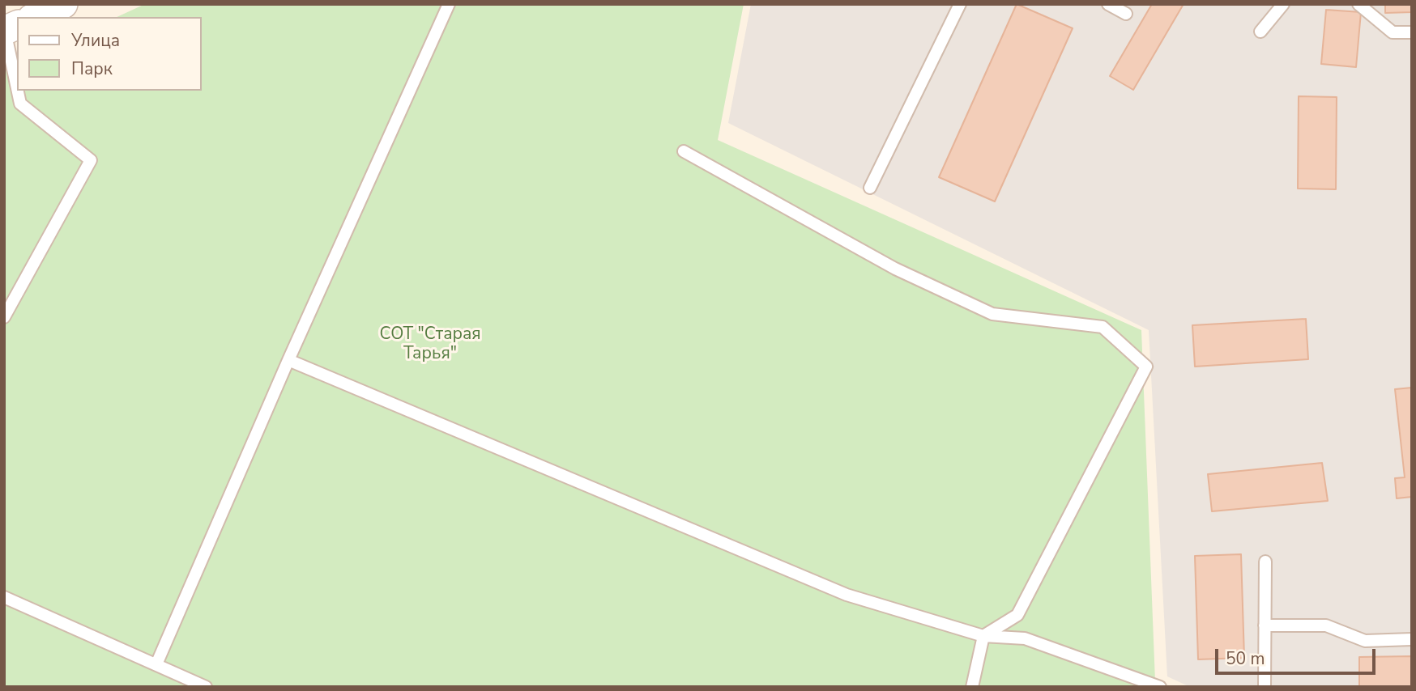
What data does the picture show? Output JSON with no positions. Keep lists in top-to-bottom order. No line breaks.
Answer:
{"parks":["СОТ \"Старая Тарья\""],"legend":["Улица","Парк"],"scale_bar":"50 m"}
